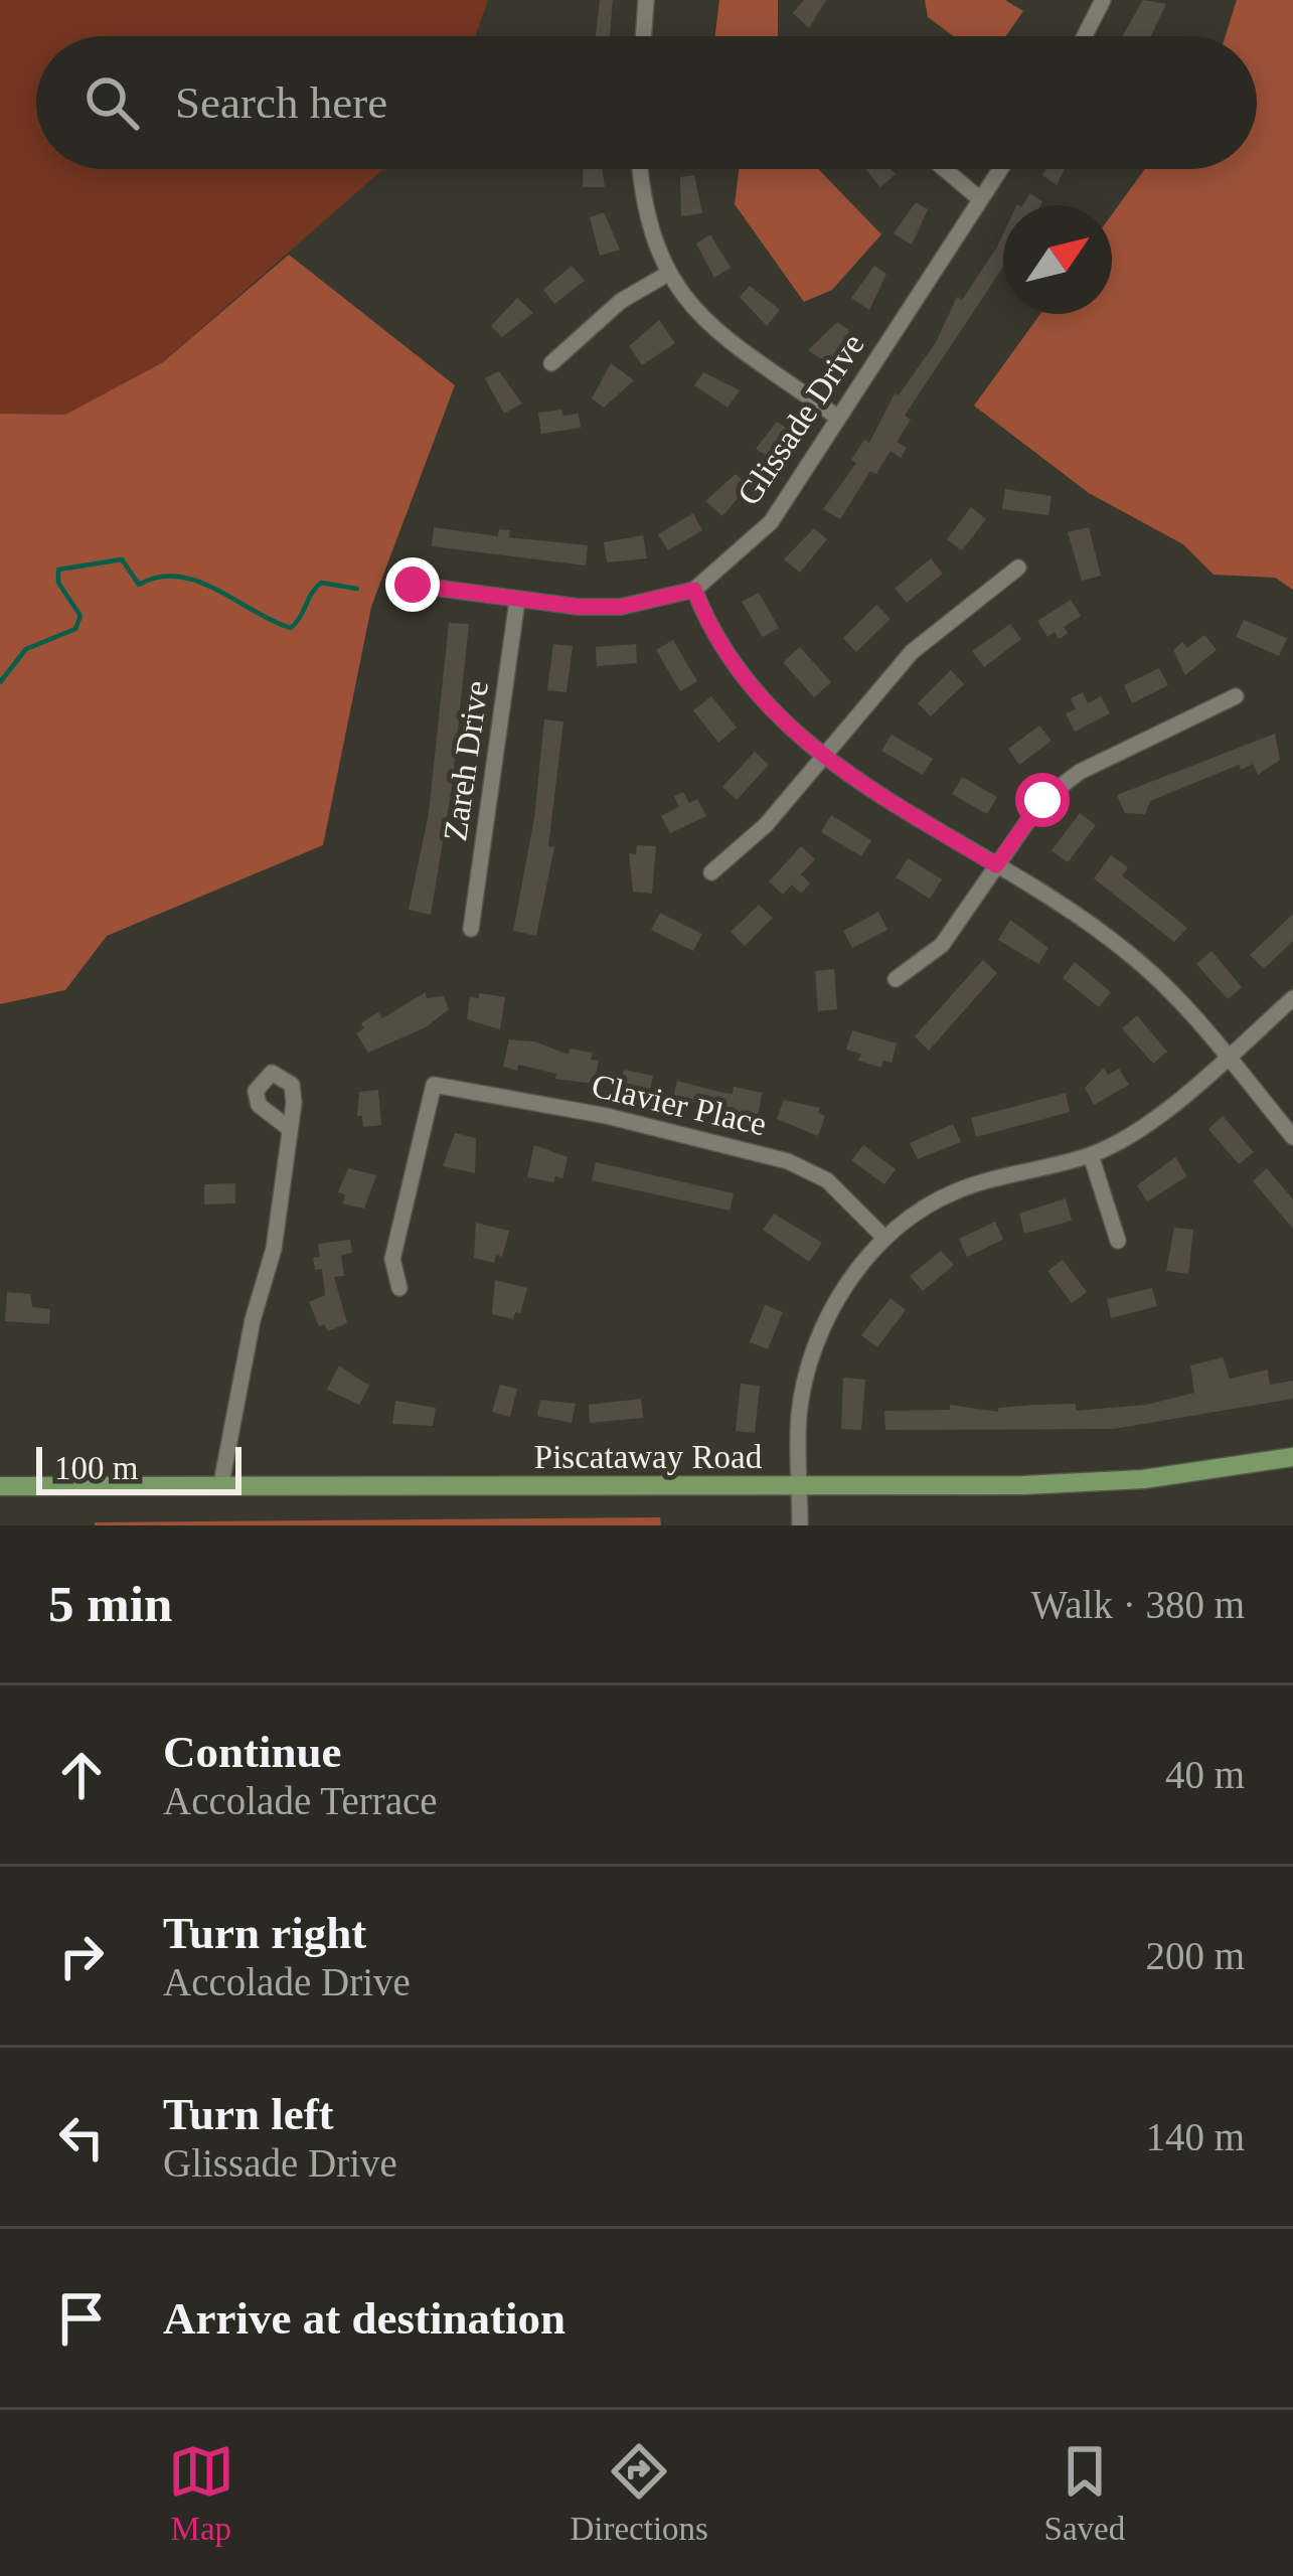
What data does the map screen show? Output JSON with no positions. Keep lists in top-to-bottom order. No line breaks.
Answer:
{"streets":{"main road":["Piscataway Road"],"street":["Glissade Drive","Zareh Drive","Clavier Place"]},"crossings":[["Glissade Drive","Zareh Drive"]],"scale_bar":"100 m","north":"top right","page":{"search":"Search here","scale":"100 m","heading":["5 min","Walk · 380 m"],"list":[["Continue","Accolade Terrace","40 m"],["Turn right","Accolade Drive","200 m"],["Turn left","Glissade Drive","140 m"],"Arrive at destination"],"nav":["Map","Directions","Saved"]}}
